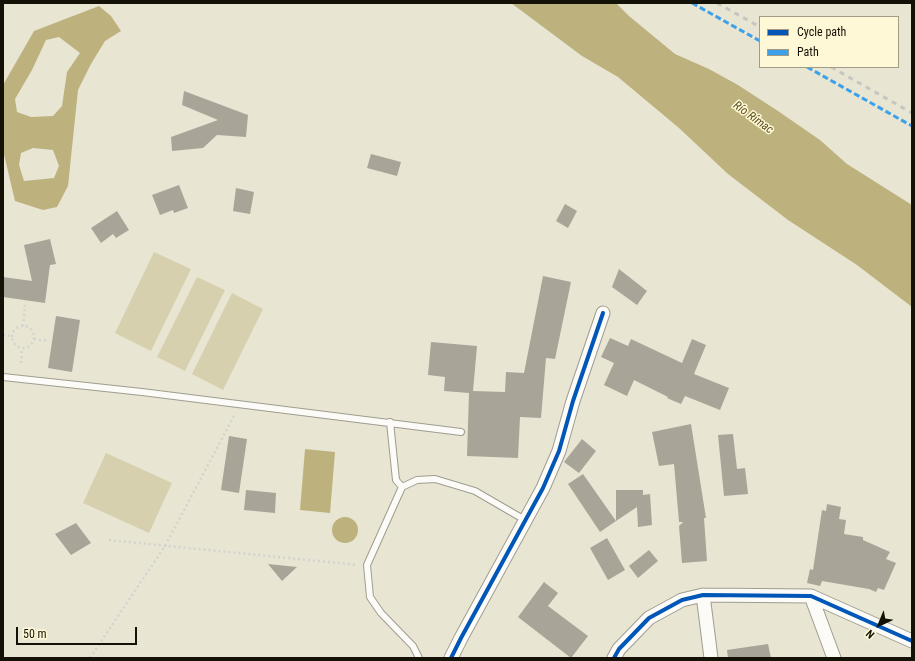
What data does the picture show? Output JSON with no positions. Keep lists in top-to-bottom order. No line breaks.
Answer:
{"water":["Río Rímac"],"legend":["Cycle path","Path"],"scale_bar":"50 m","north":"bottom left"}
